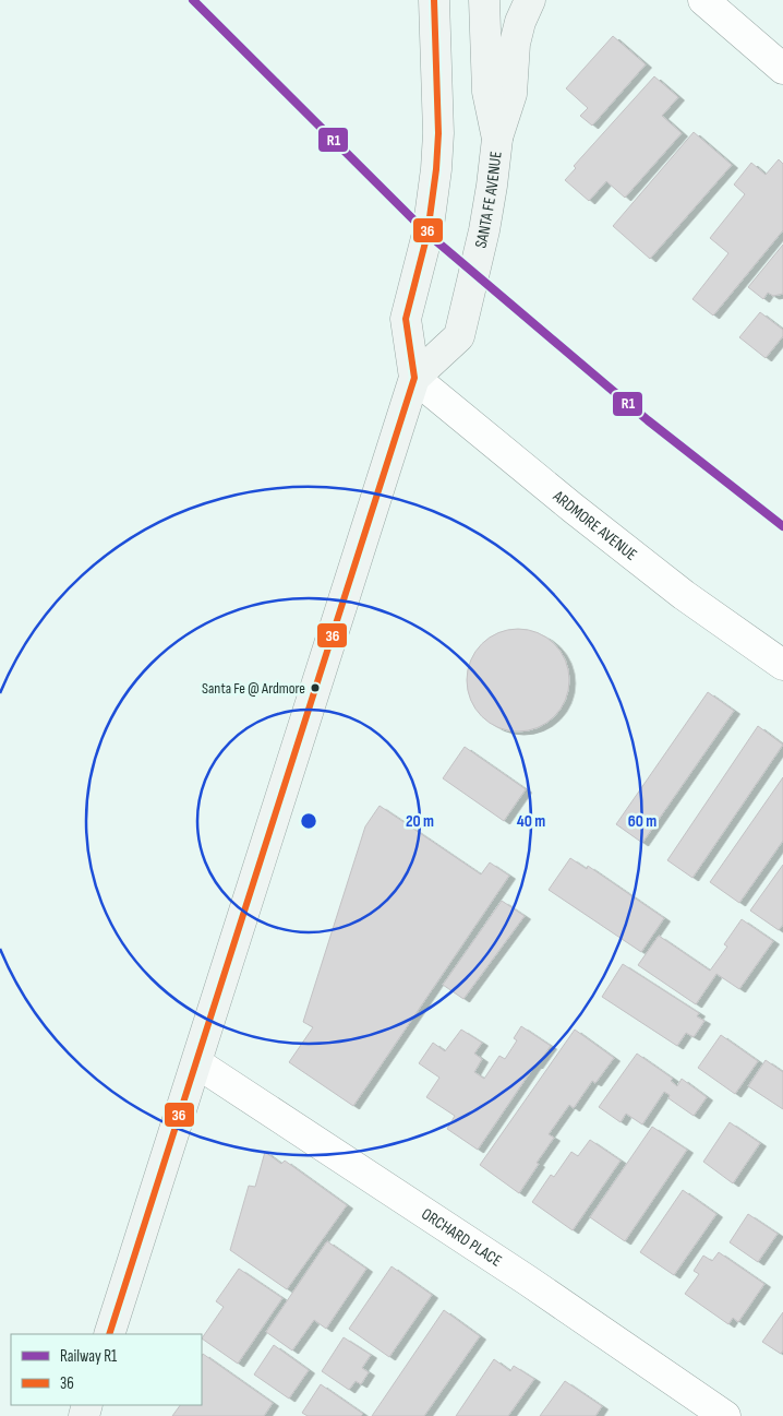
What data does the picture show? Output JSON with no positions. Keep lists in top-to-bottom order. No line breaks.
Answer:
{"streets":{"main road":["SANTA FE AVENUE"],"street":["ARDMORE AVENUE","ORCHARD PLACE"]},"crossings":[["SANTA FE AVENUE","ARDMORE AVENUE"],["SANTA FE AVENUE","ORCHARD PLACE"]],"places":["Santa Fe @ Ardmore"],"lines":["rail line R1","transit line 36"],"legend":["Railway R1","36"],"rings":["20 m","40 m","60 m"]}
